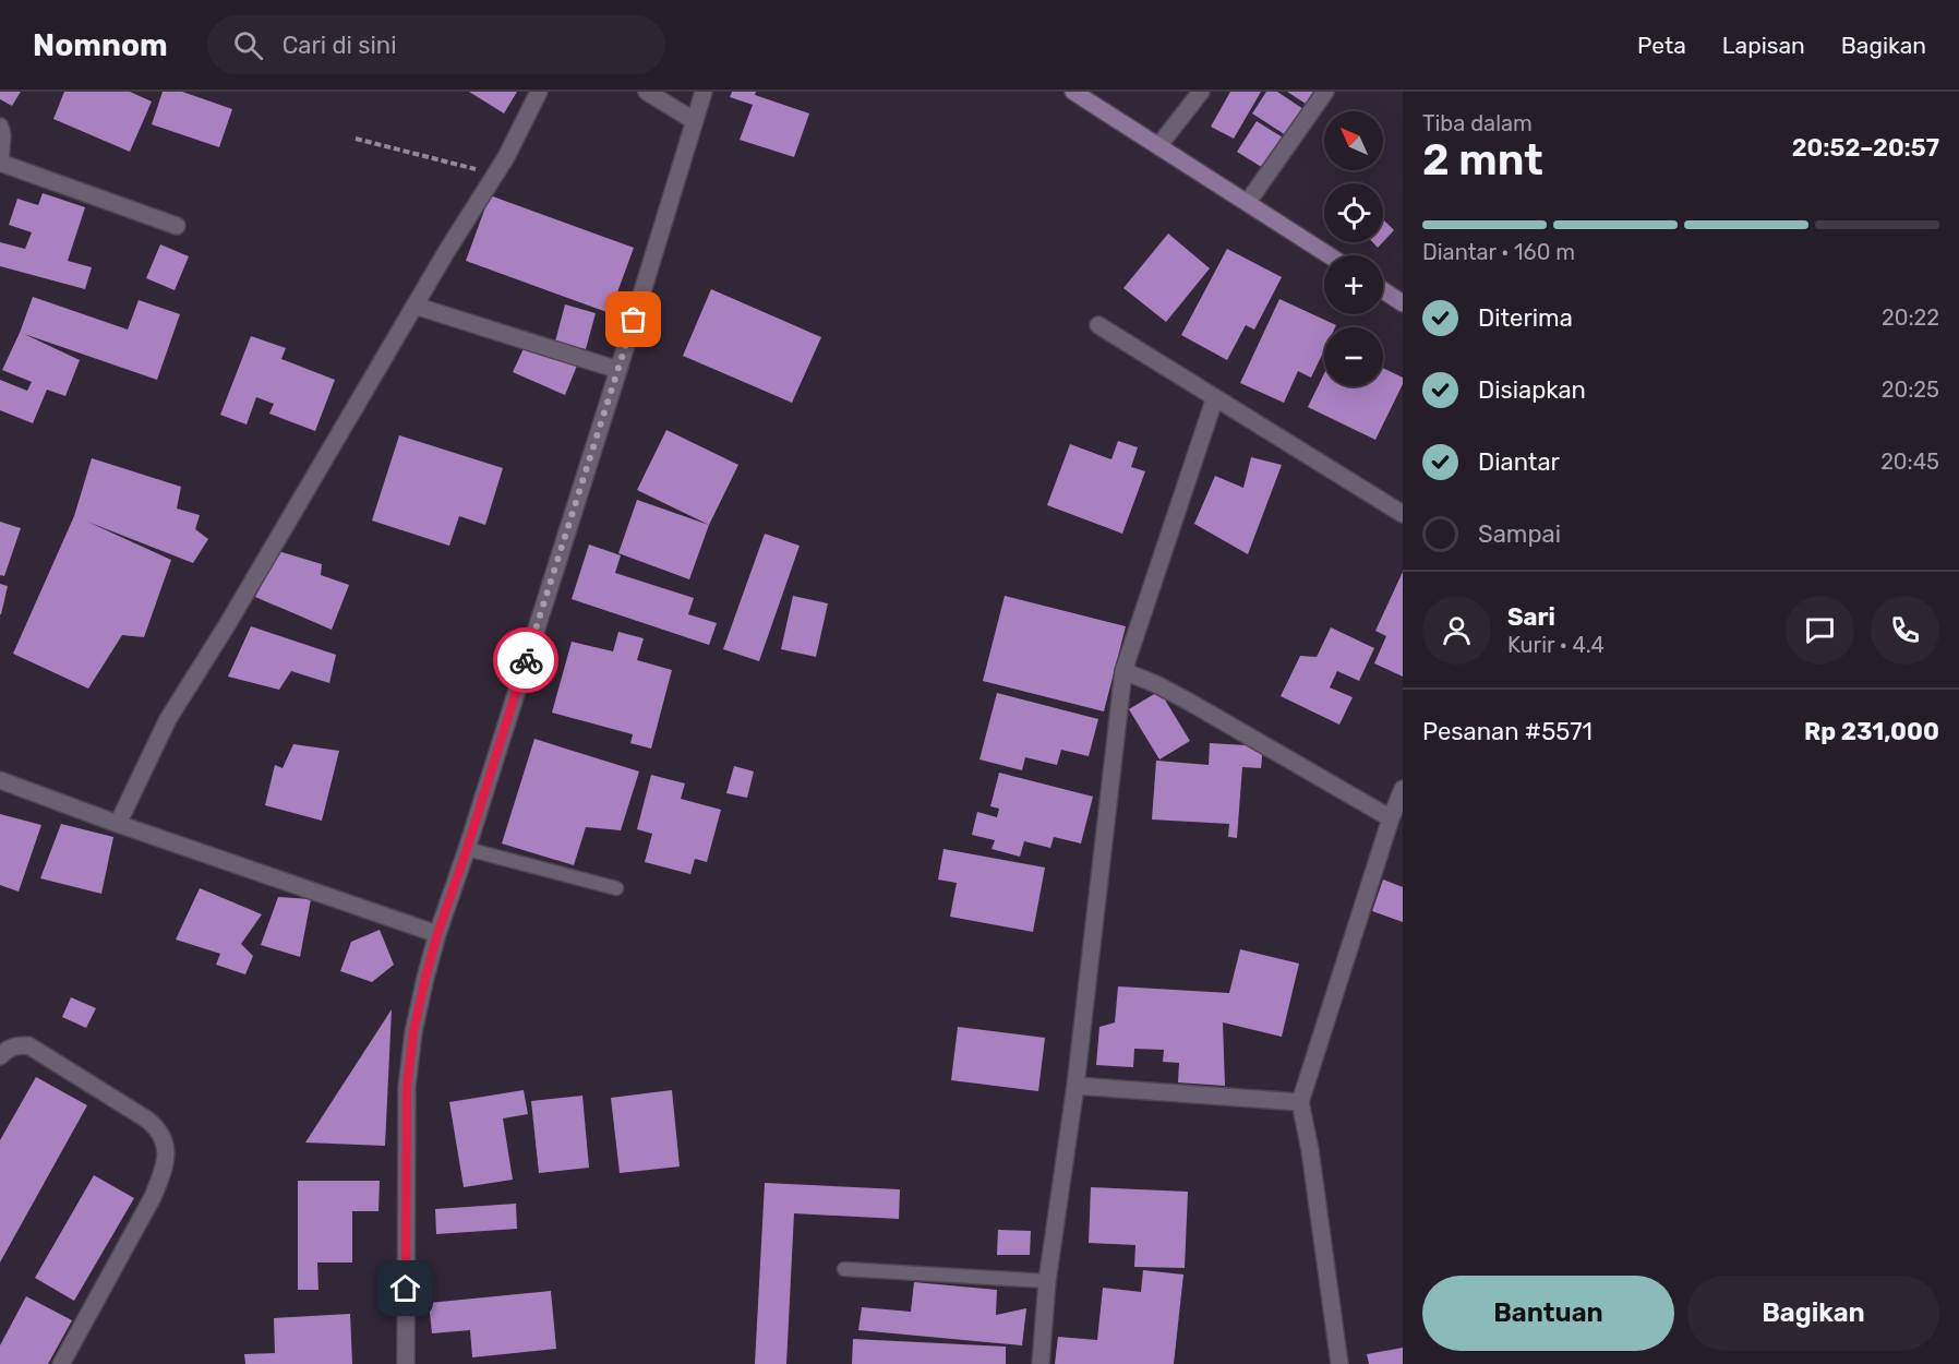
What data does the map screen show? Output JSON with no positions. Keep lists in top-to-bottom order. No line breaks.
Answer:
{"north":"top left","page":{"header":"Nomnom","search":"Cari di sini","nav":["Peta","Lapisan","Bagikan"],"heading":["2 mnt","Tiba dalam","20:52–20:57"],"panel":["Sari","Kurir · 4.4","Pesanan #5571","Rp 231,000"],"map_buttons":["+","−"],"bar":"Diantar · 160 m","list":[["Diterima","20:22"],["Disiapkan","20:25"],["Diantar","20:45"],"Sampai"],"buttons":["Bantuan","Bagikan"]}}
